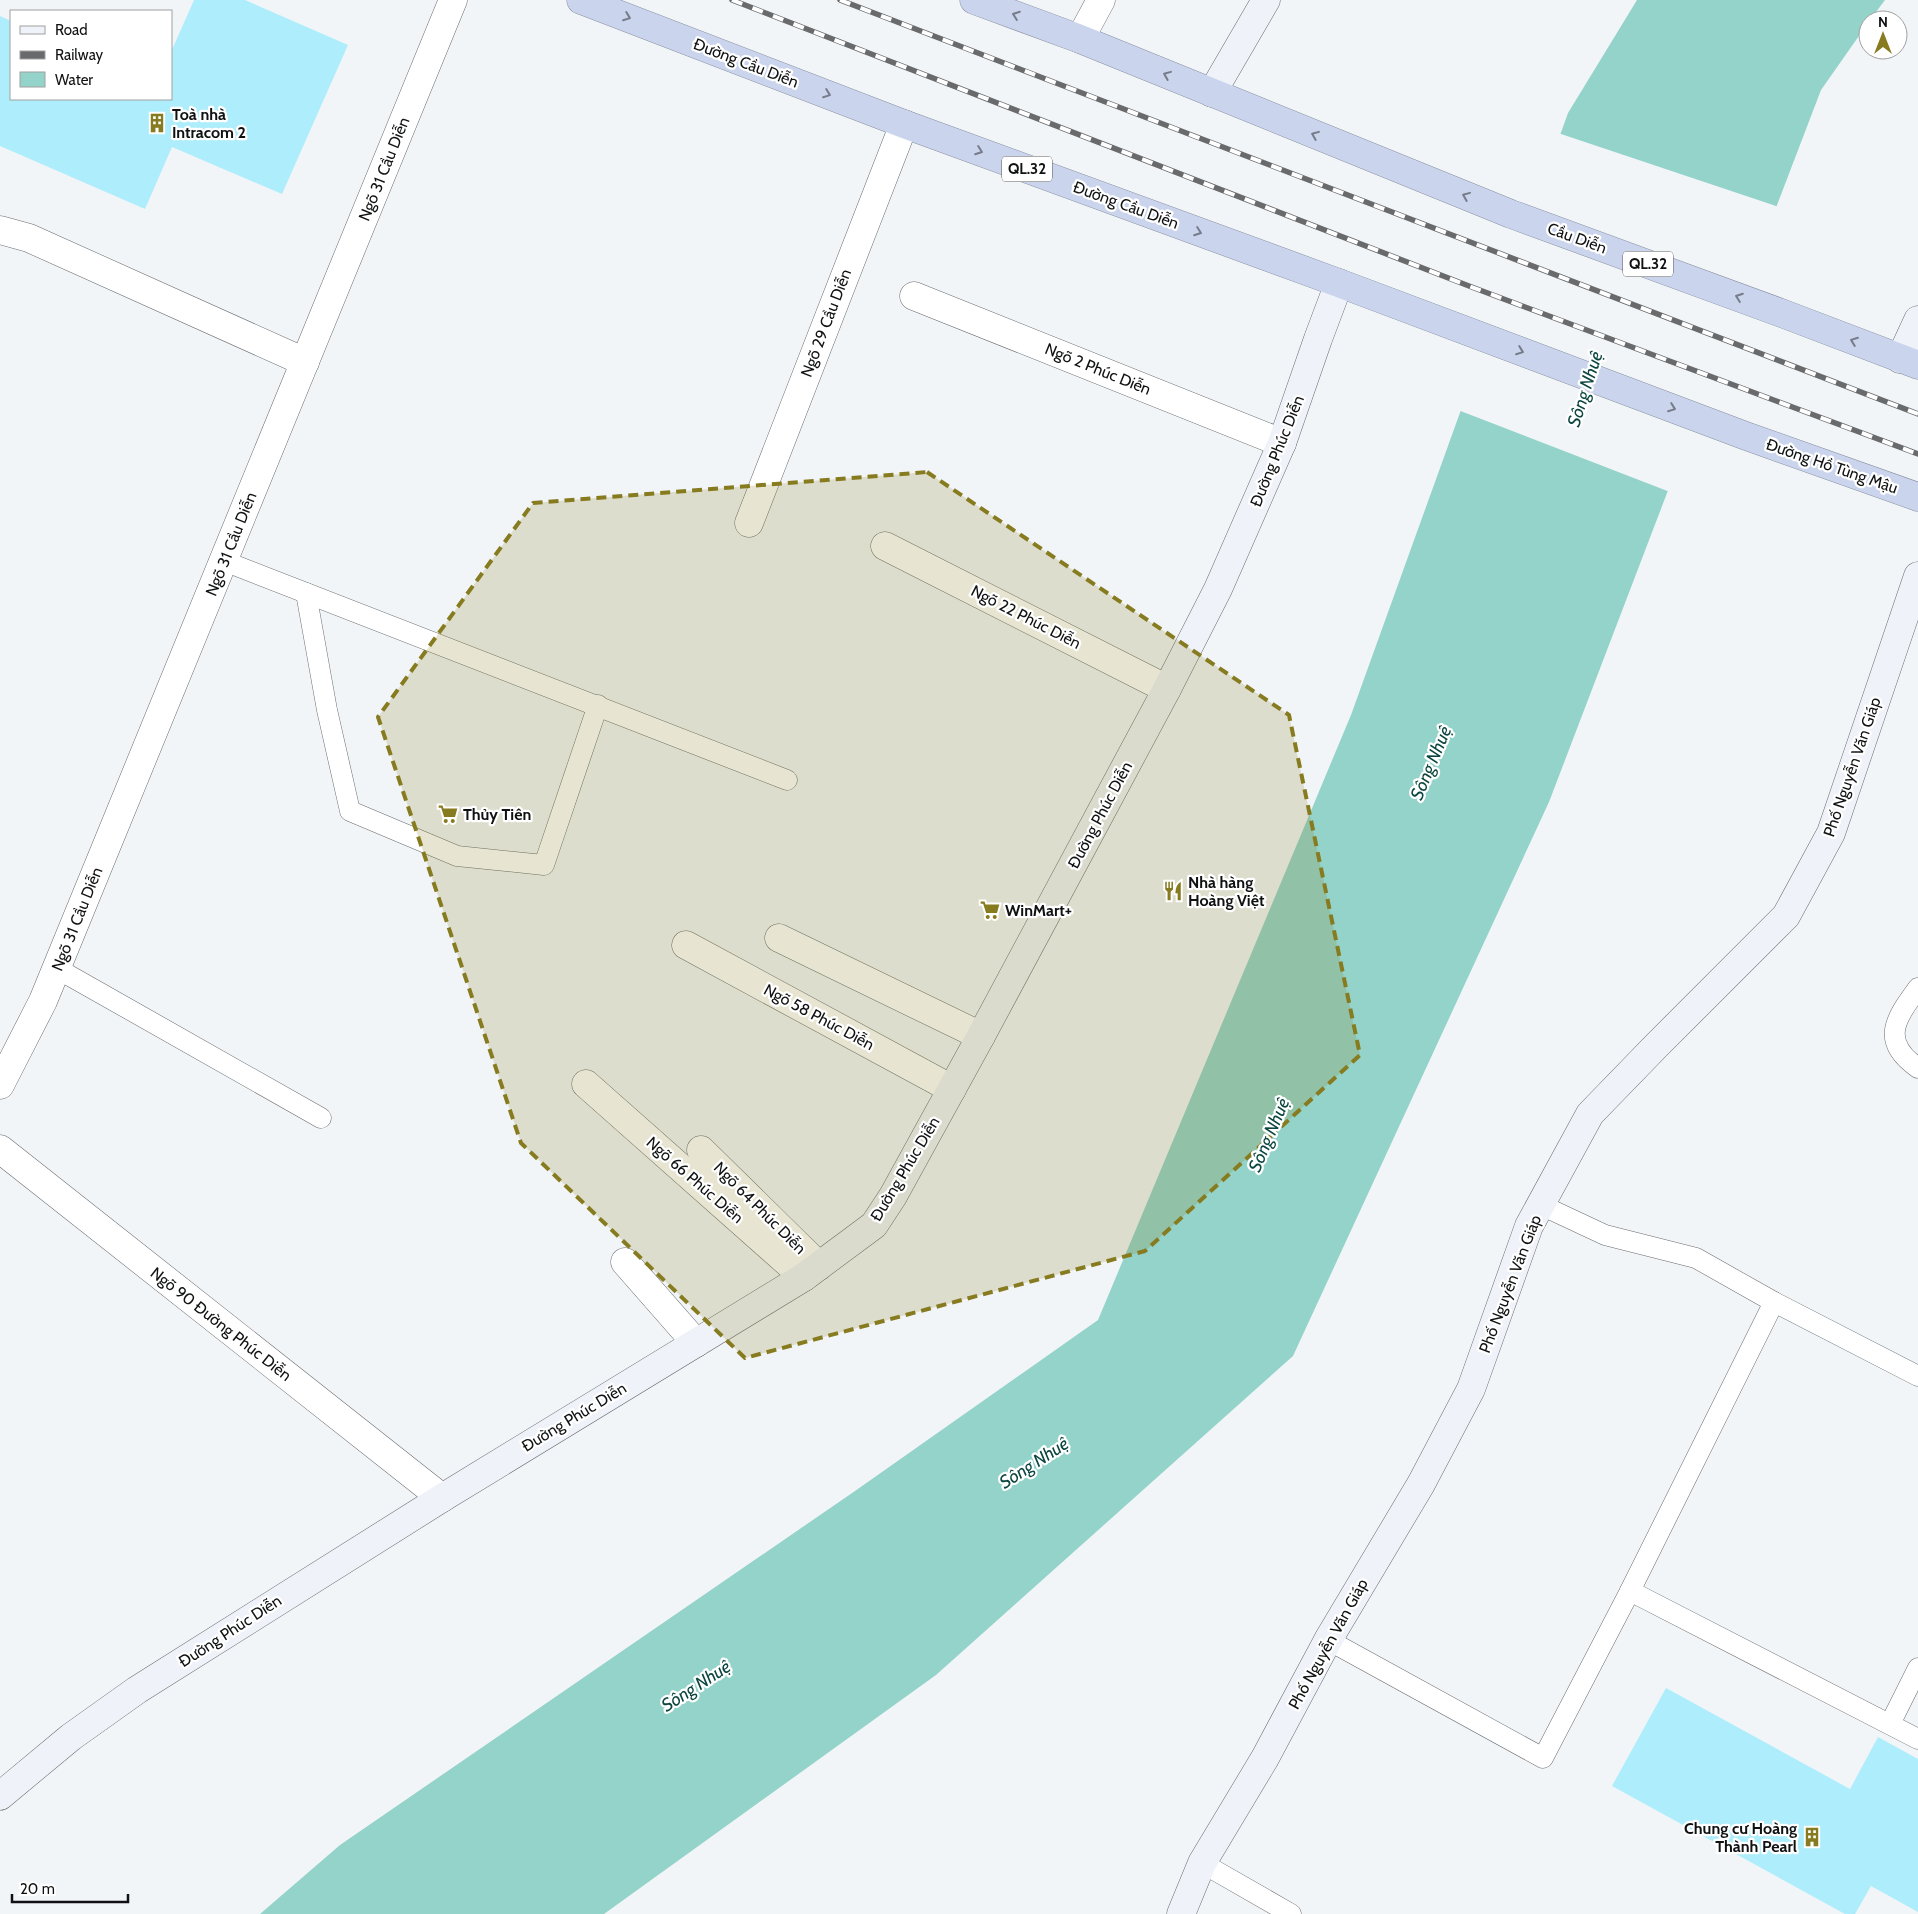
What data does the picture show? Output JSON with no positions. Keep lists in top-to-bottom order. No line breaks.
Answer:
{"streets":{"highway":["Đường Cầu Diễn","QL.32","Cầu Diễn","Đường Hồ Tùng Mậu"],"street":["Ngõ 31 Cầu Diễn","Ngõ 29 Cầu Diễn","Ngõ 2 Phúc Diễn","Đường Phúc Diễn","Ngõ 22 Phúc Diễn","Phố Nguyễn Văn Giáp","Ngõ 58 Phúc Diễn","Ngõ 66 Phúc Diễn","Ngõ 64 Phúc Diễn","Ngõ 90 Đường Phúc Diễn"]},"crossings":[["Đường Cầu Diễn","Ngõ 29 Cầu Diễn"],["Đường Cầu Diễn","Đường Phúc Diễn"],["Đường Cầu Diễn","Đường Hồ Tùng Mậu"],["QL.32","Cầu Diễn"],["Ngõ 2 Phúc Diễn","Đường Phúc Diễn"],["Đường Phúc Diễn","Ngõ 22 Phúc Diễn"],["Đường Phúc Diễn","Ngõ 58 Phúc Diễn"],["Đường Phúc Diễn","Ngõ 66 Phúc Diễn"],["Đường Phúc Diễn","Ngõ 64 Phúc Diễn"],["Đường Phúc Diễn","Ngõ 90 Đường Phúc Diễn"],["Ngõ 66 Phúc Diễn","Ngõ 64 Phúc Diễn"]],"one_way":["Đường Cầu Diễn","Cầu Diễn"],"water":["Sông Nhuệ"],"places":{"building":["Toà nhà Intracom 2","Chung cư Hoàng Thành Pearl"],"supermarket":["Thủy Tiên","WinMart+"],"restaurant":["Nhà hàng Hoàng Việt"]},"legend":["Road","Railway","Water"],"scale_bar":"20 m","north":"top"}
